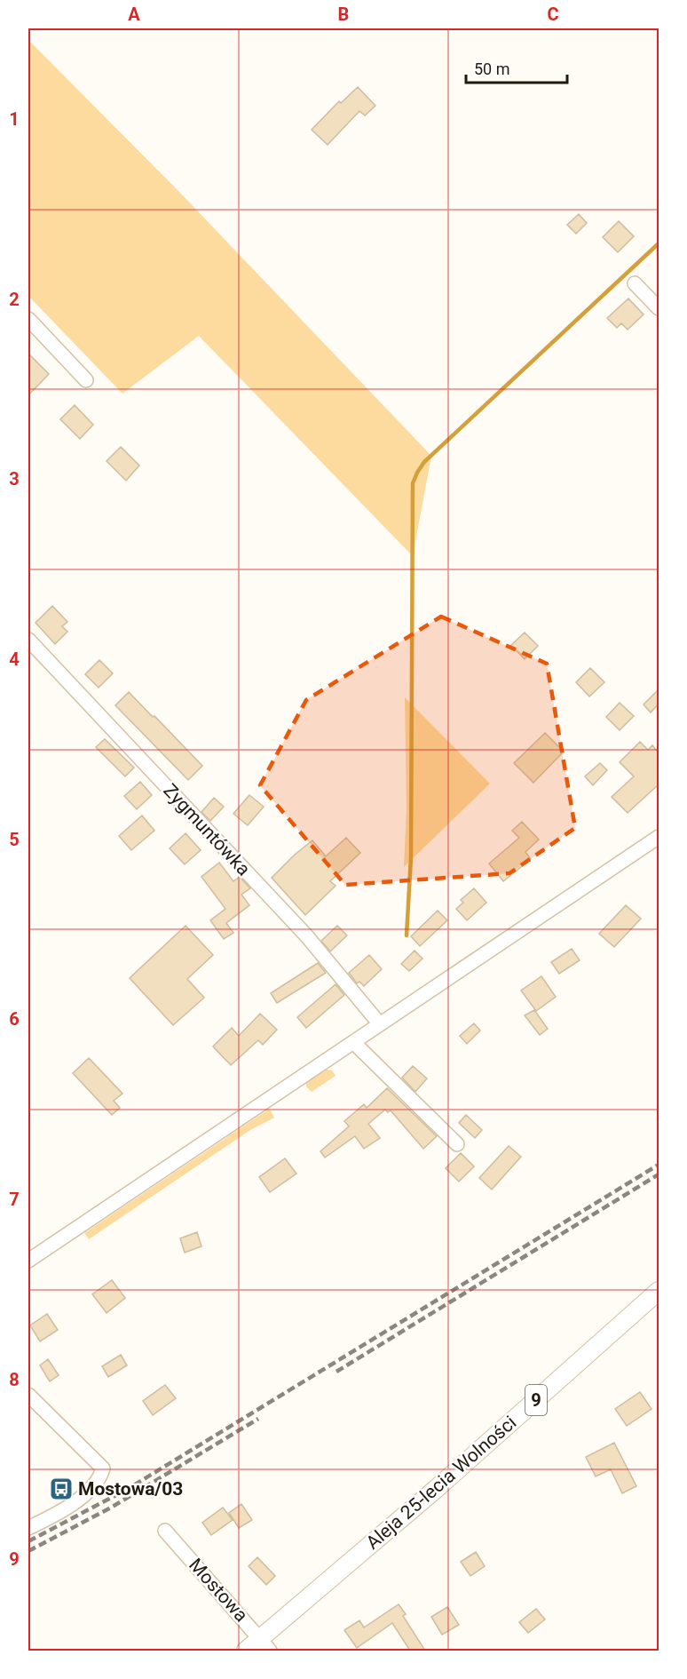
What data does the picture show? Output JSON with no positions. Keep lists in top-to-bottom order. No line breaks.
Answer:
{"streets":{"main road":["9","Aleja 25-lecia Wolności"],"street":["Zygmuntówka","Mostowa"]},"crossings":[["Aleja 25-lecia Wolności","Mostowa"]],"places":{"bus stop":["Mostowa/03"]},"scale_bar":"50 m","grid":{"columns":["A","B","C"],"rows":["1","2","3","4","5","6","7","8","9"]}}
